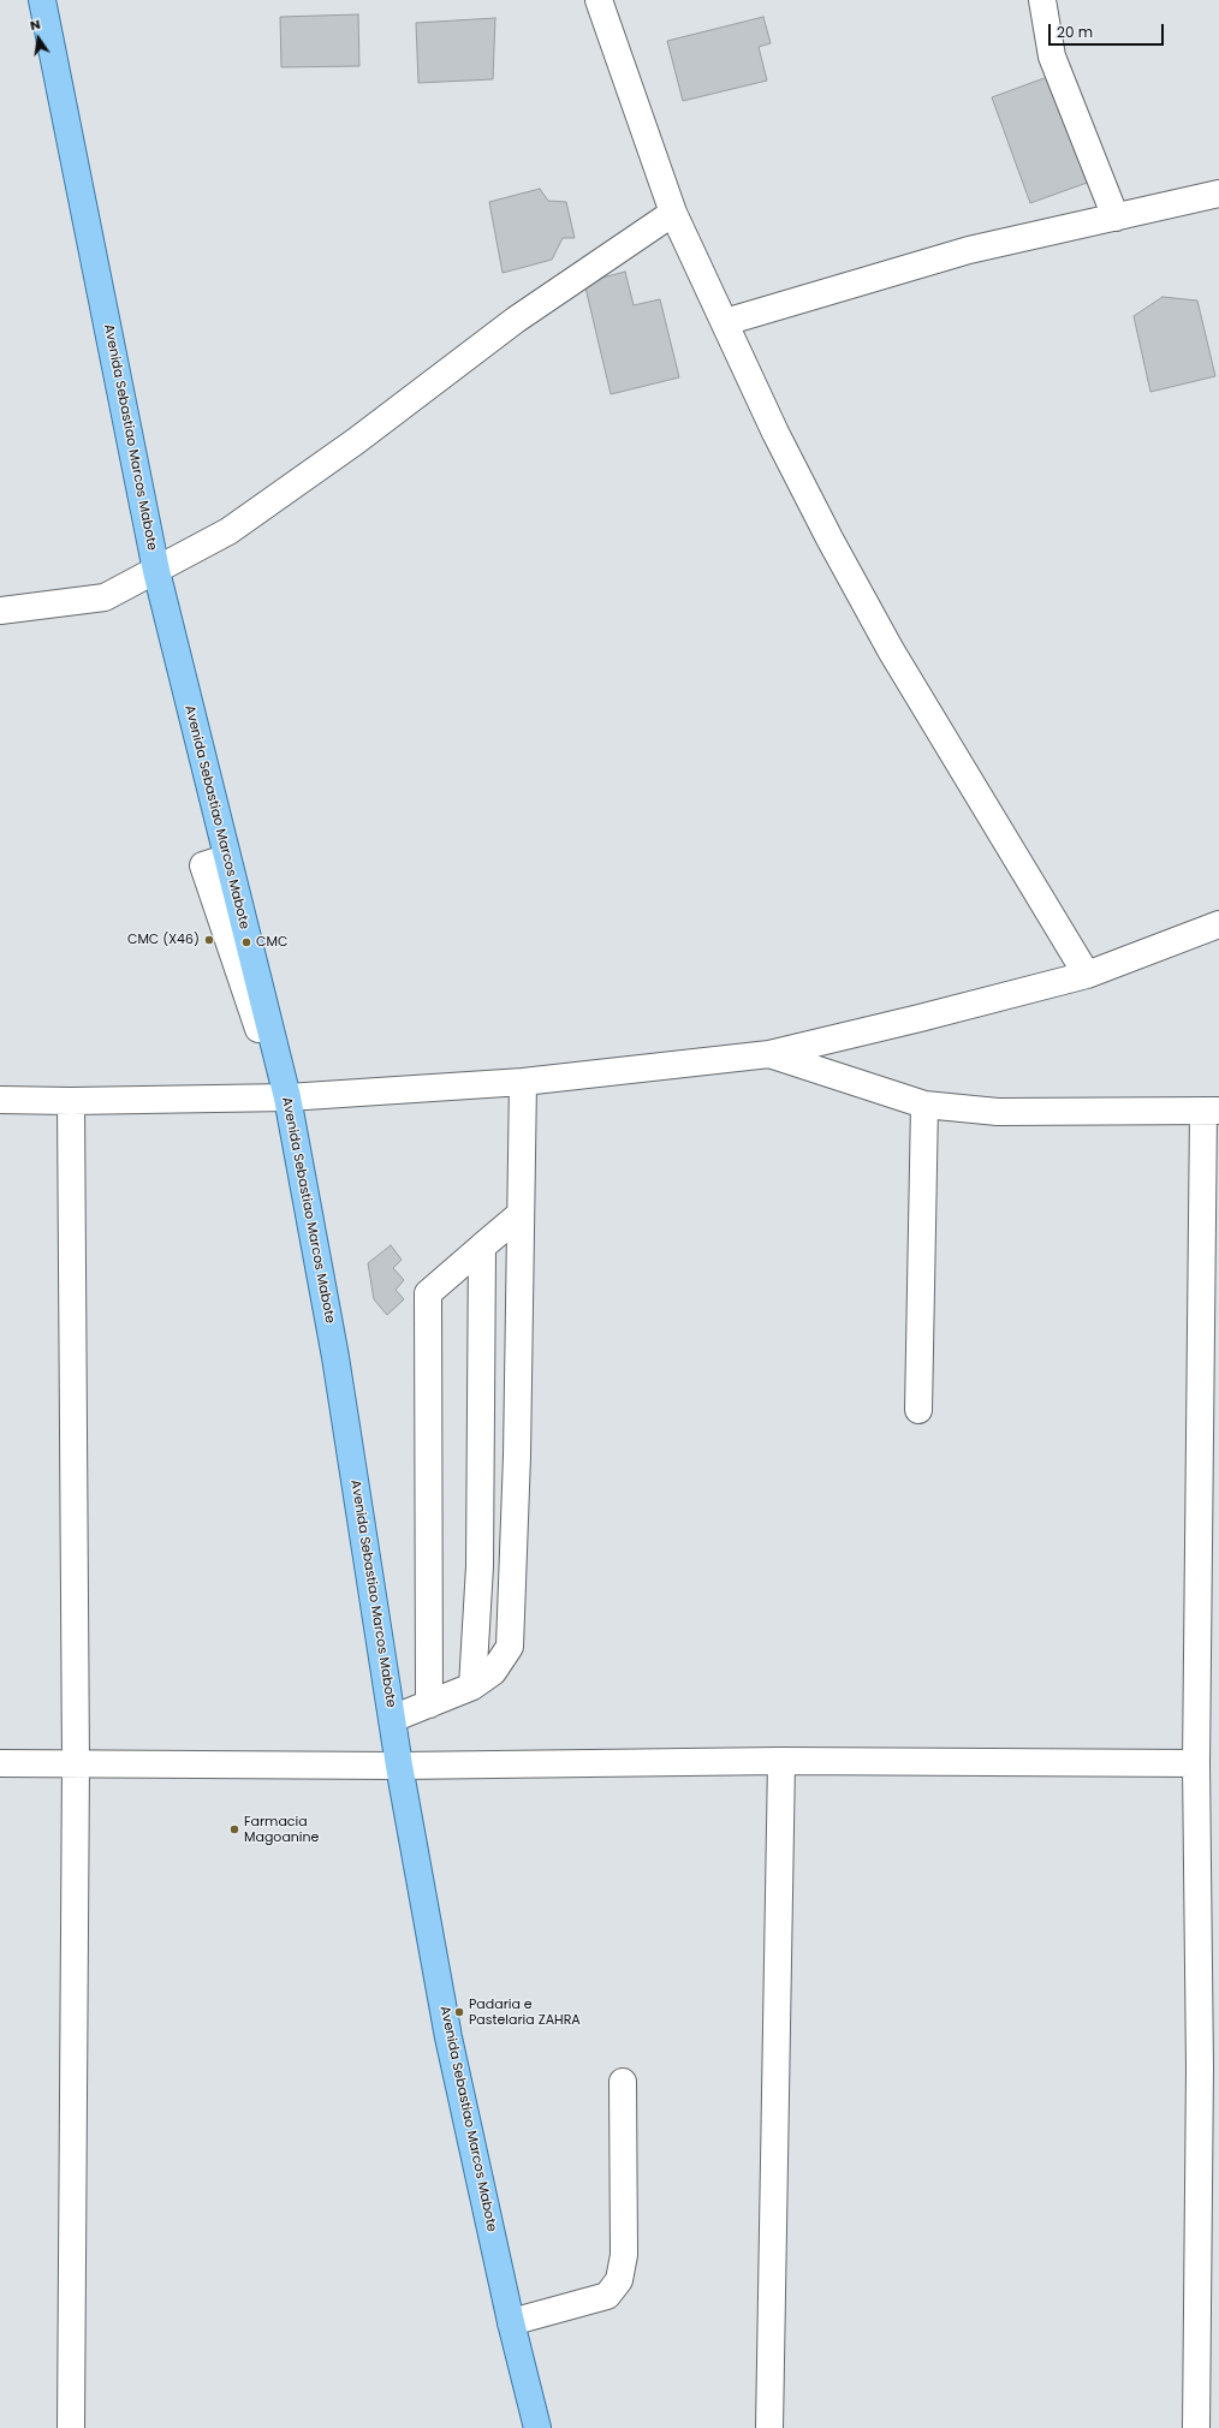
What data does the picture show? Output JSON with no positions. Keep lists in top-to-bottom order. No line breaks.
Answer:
{"streets":{"main road":["Avenida Sebastiao Marcos Mabote"]},"places":["CMC (X46)","CMC","Farmacia Magoanine","Padaria e Pastelaria ZAHRA"],"scale_bar":"20 m","north":"top"}
